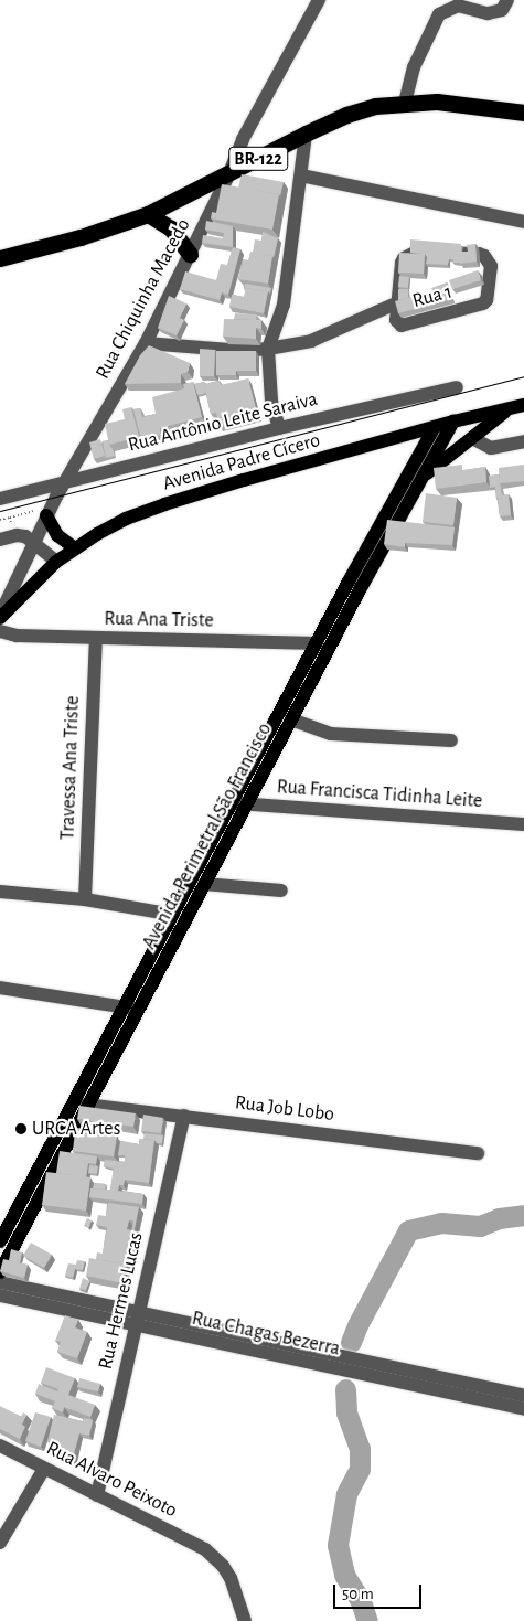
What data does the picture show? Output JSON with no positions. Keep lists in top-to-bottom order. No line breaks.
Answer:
{"streets":{"highway":["BR-122"],"main road":["Avenida Padre Cícero","Avenida Perimetral São Francisco"],"street":["Rua 1","Rua Chiquinha Macedo","Rua Antônio Leite Saraiva","Rua Ana Triste","Travessa Ana Triste","Rua Francisca Tidinha Leite","Rua Job Lobo","Rua Hermes Lucas","Rua Chagas Bezerra","Rua Alvaro Peixoto"]},"crossings":[["BR-122","Rua Chiquinha Macedo"],["Rua Chiquinha Macedo","Rua Antônio Leite Saraiva"],["Rua Chiquinha Macedo","Avenida Padre Cícero"],["Avenida Padre Cícero","Avenida Perimetral São Francisco"],["Rua Ana Triste","Travessa Ana Triste"],["Rua Ana Triste","Avenida Perimetral São Francisco"],["Rua Francisca Tidinha Leite","Avenida Perimetral São Francisco"],["Avenida Perimetral São Francisco","Rua Job Lobo"],["Rua Job Lobo","Rua Hermes Lucas"],["Rua Hermes Lucas","Rua Chagas Bezerra"],["Rua Hermes Lucas","Rua Alvaro Peixoto"]],"places":["URCA Artes"],"scale_bar":"50 m"}
